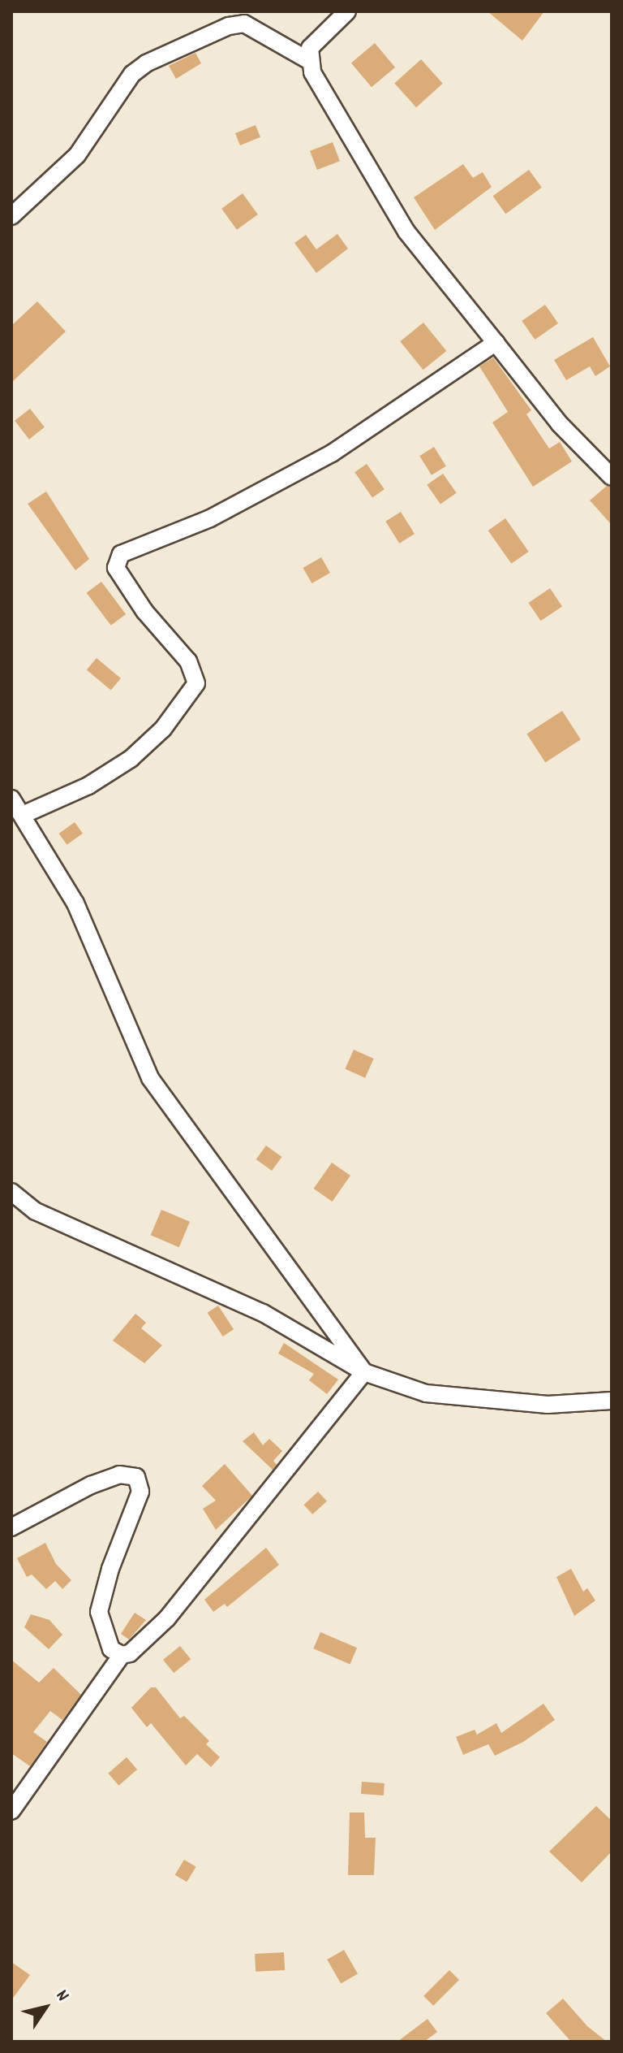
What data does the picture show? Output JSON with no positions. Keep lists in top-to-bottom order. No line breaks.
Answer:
{"north":"top right"}
